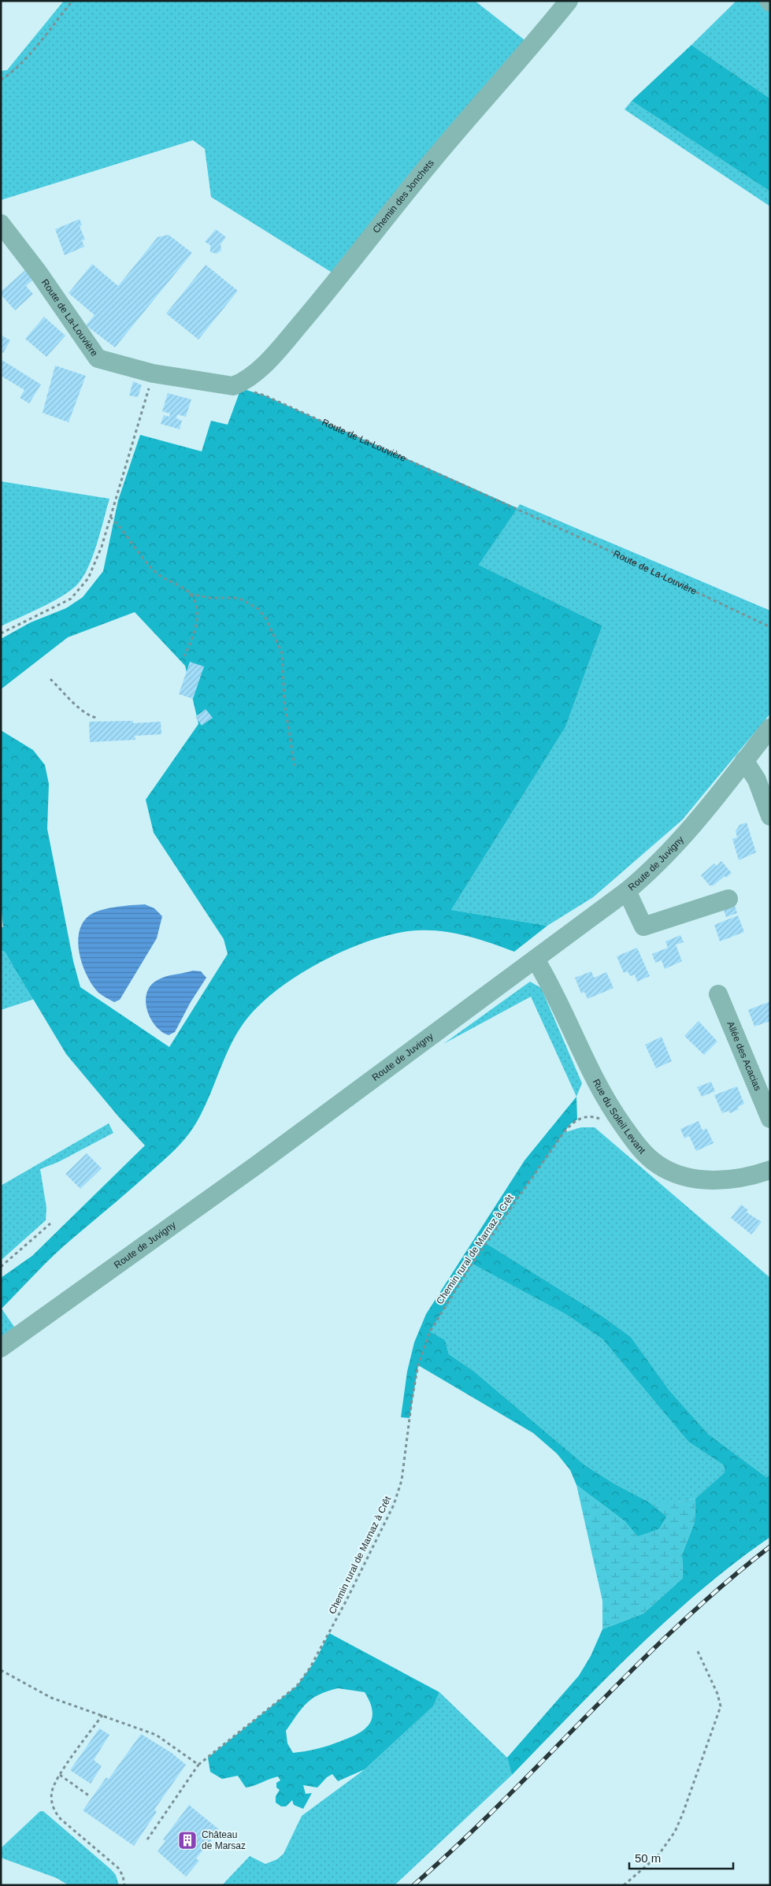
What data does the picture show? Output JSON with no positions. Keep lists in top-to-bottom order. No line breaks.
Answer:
{"streets":{"street":["Chemin des Jonchets","Route de La-Louvière","Route de Juvigny","Allée des Acacias","Rue du Soleil Levant"],"path":["Chemin rural de Marnaz à Crêt"]},"crossings":[["Chemin des Jonchets","Route de La-Louvière"],["Route de Juvigny","Rue du Soleil Levant"]],"places":{"building":["Château de Marsaz"]},"scale_bar":"50 m"}
